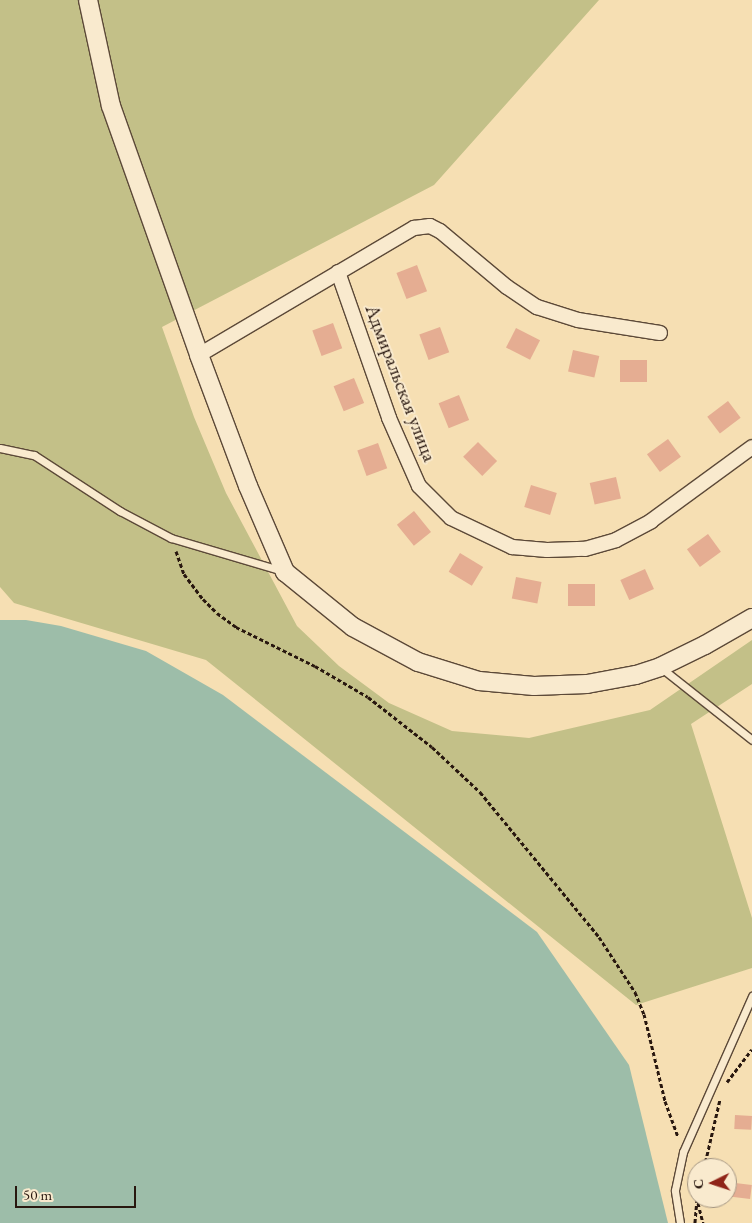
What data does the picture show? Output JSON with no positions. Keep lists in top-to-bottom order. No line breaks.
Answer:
{"streets":{"street":["Адмиральская улица"]},"scale_bar":"50 m","north":"left"}
